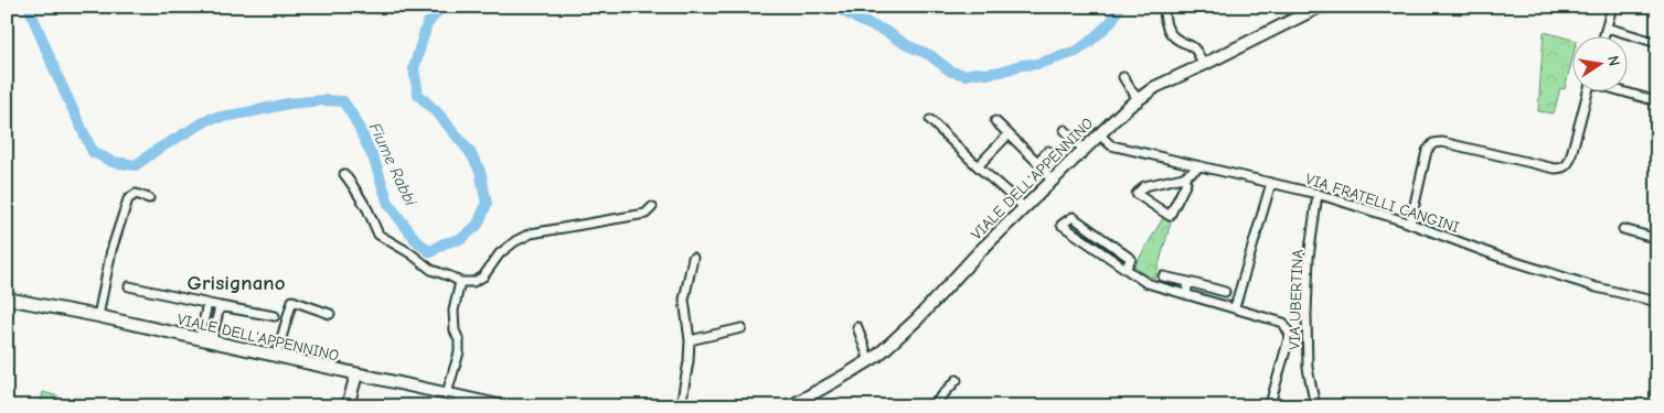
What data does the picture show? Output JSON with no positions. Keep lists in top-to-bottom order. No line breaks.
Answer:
{"streets":{"main road":["VIALE DELL'APPENNINO"],"street":["VIA FRATELLI CANGINI","VIA UBERTINA"]},"crossings":[["VIALE DELL'APPENNINO","VIA FRATELLI CANGINI"],["VIA FRATELLI CANGINI","VIA UBERTINA"]],"districts":["Grisignano"],"water":["Fiume Rabbi"],"north":"right"}
